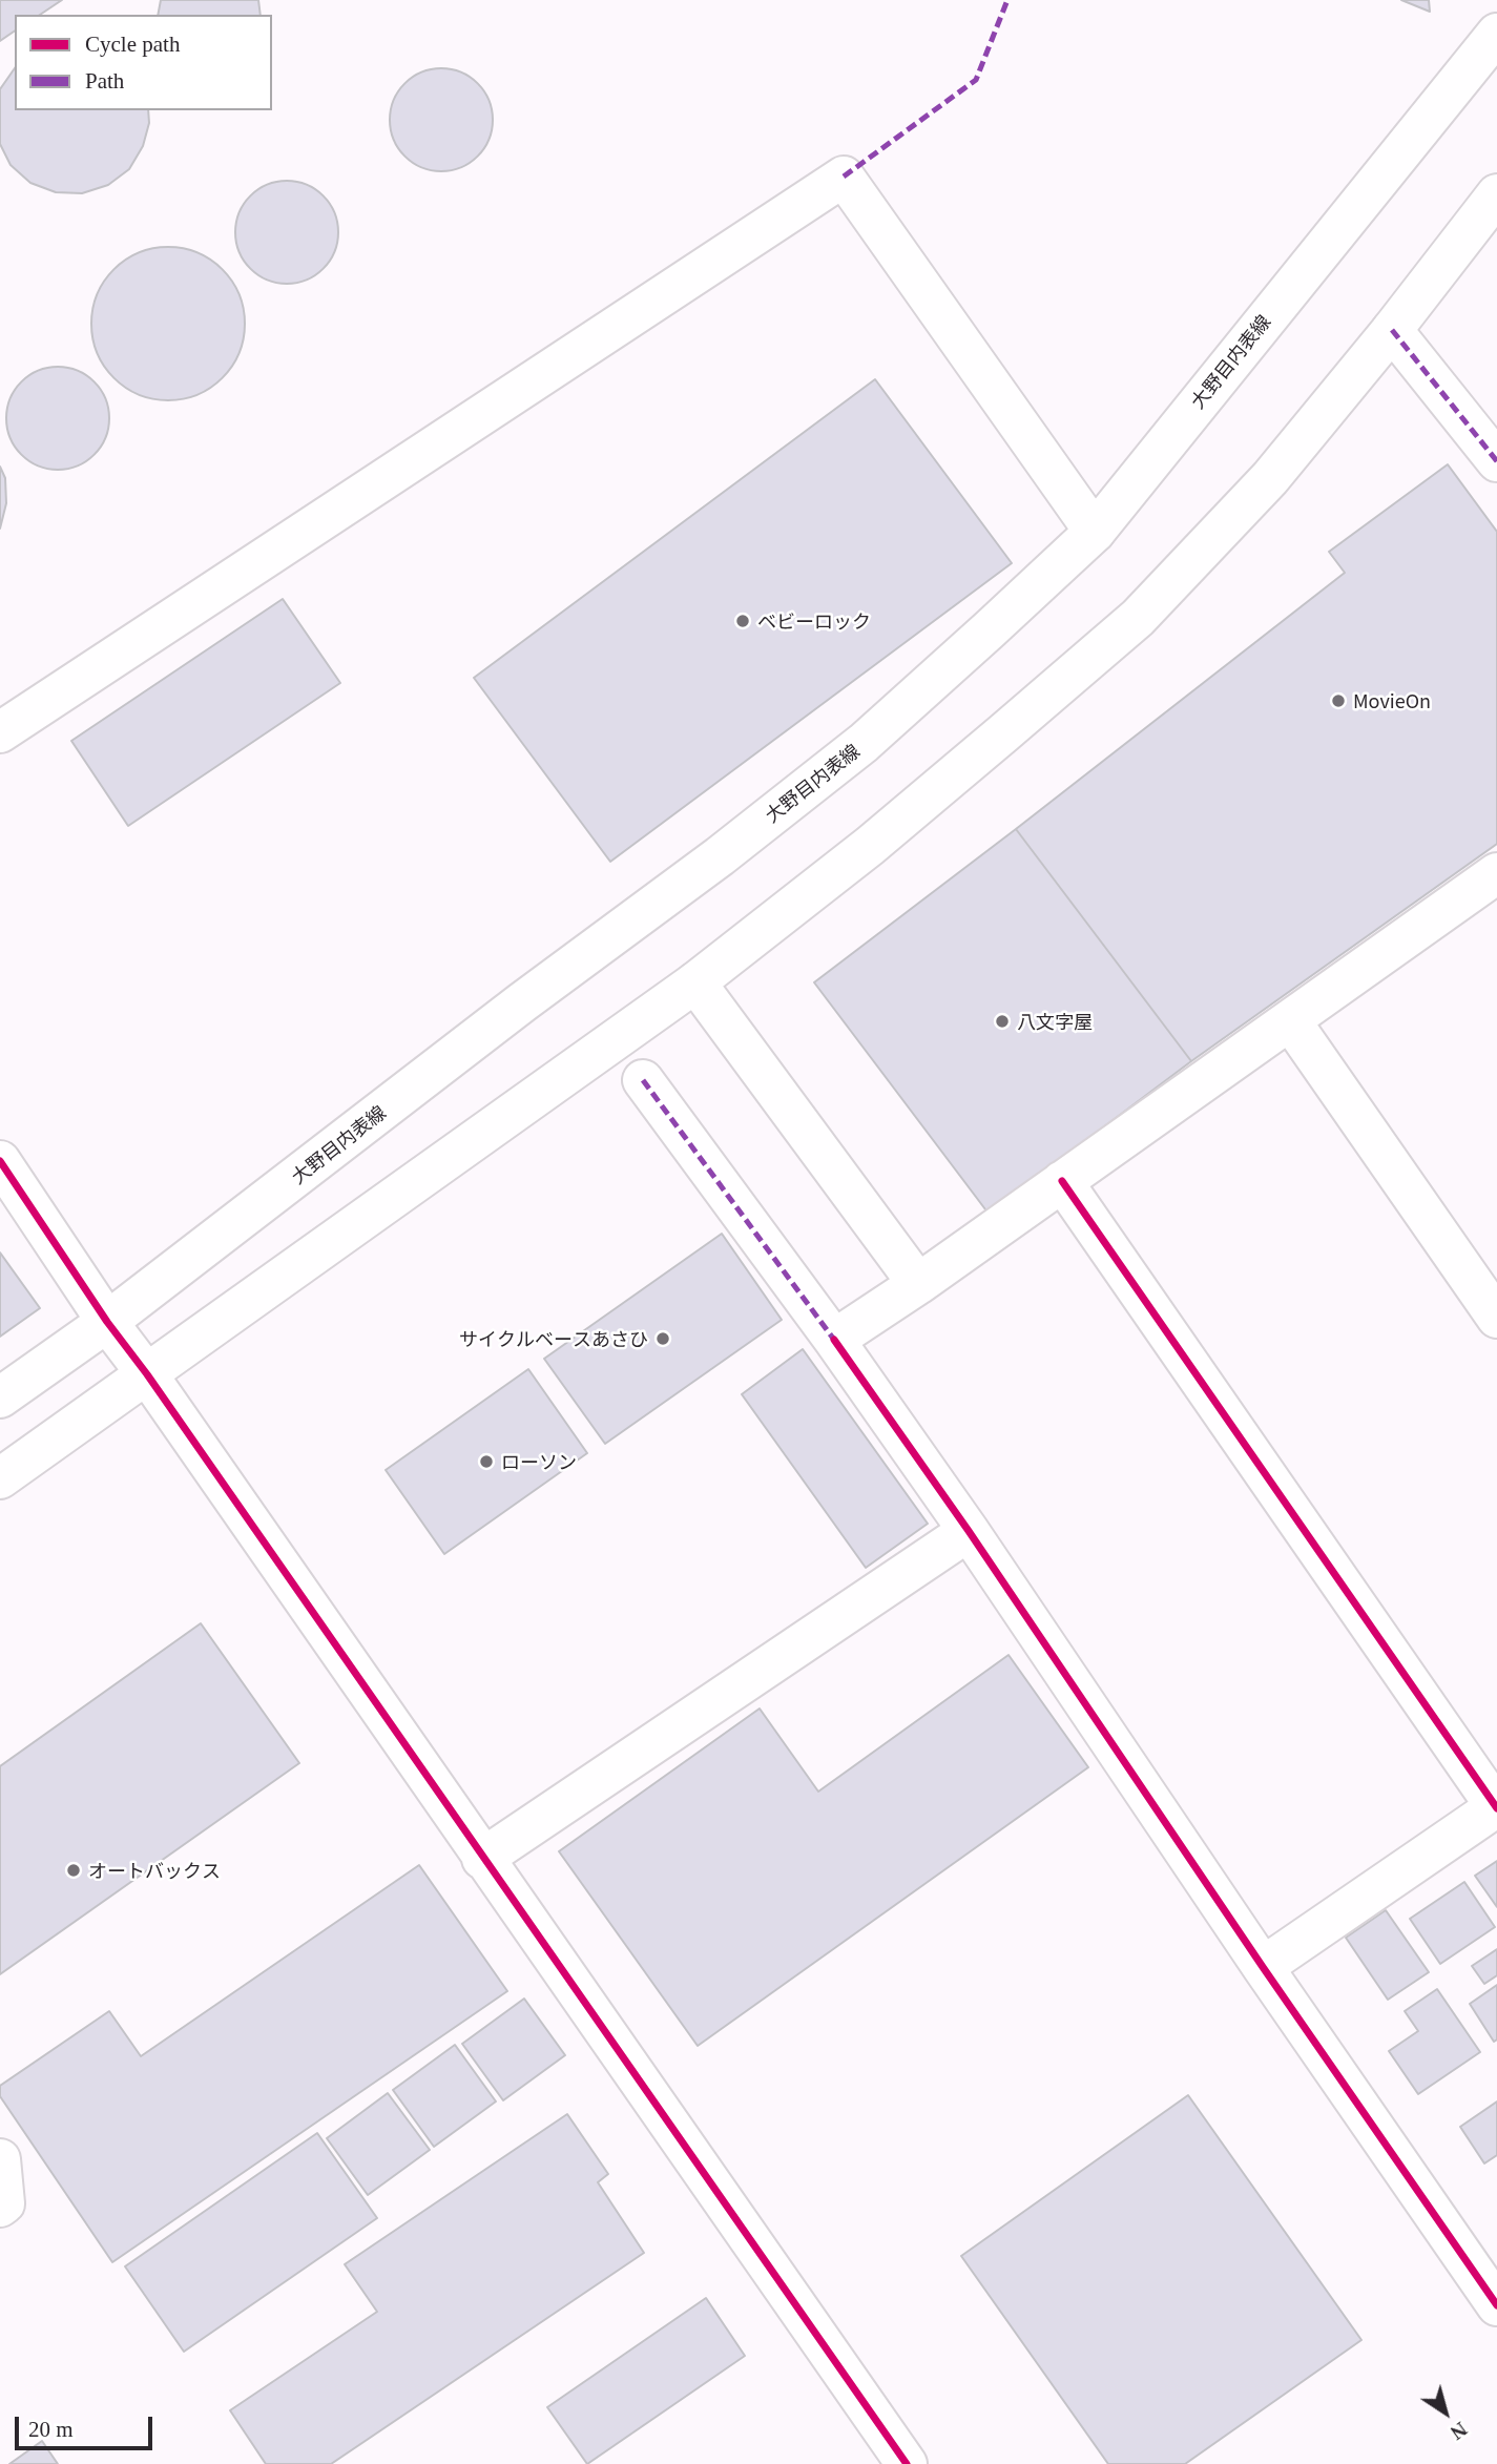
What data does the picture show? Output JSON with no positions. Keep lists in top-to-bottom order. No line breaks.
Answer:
{"streets":{"street":["大野目内表線"]},"places":["ベビーロック","MovieOn","八文字屋","サイクルベースあさひ","ローソン","オートバックス"],"legend":["Cycle path","Path"],"scale_bar":"20 m","north":"bottom right"}
